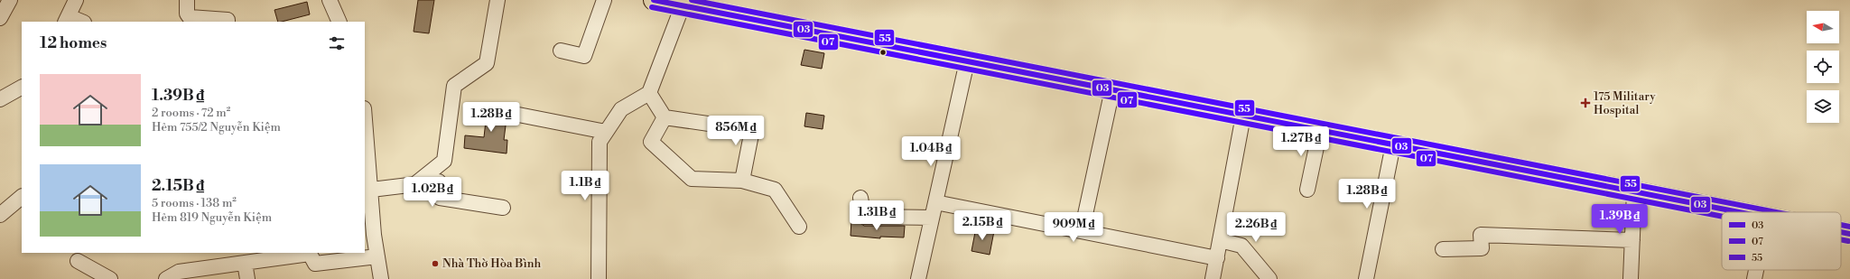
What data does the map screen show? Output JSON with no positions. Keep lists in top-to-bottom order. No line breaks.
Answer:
{"places":{"health":["175 Military Hospital"],"other":["Nhà Thờ Hòa Bình"]},"lines":["transit line 03","transit line 55","transit line 07"],"legend":["03","07","55"],"north":"left","page":{"heading":"12 homes","list":[{"name":"1.39B ₫","note":"2 rooms · 72 m² · Hẻm 755/2 Nguyễn Kiệm"},{"name":"2.15B ₫","note":"5 rooms · 138 m² · Hẻm 819 Nguyễn Kiệm"}],"price":["1.28B ₫","856M ₫","1.27B ₫","1.04B ₫","1.1B ₫","1.02B ₫","1.28B ₫","1.31B ₫","1.39B ₫","2.15B ₫","909M ₫","2.26B ₫"]}}
